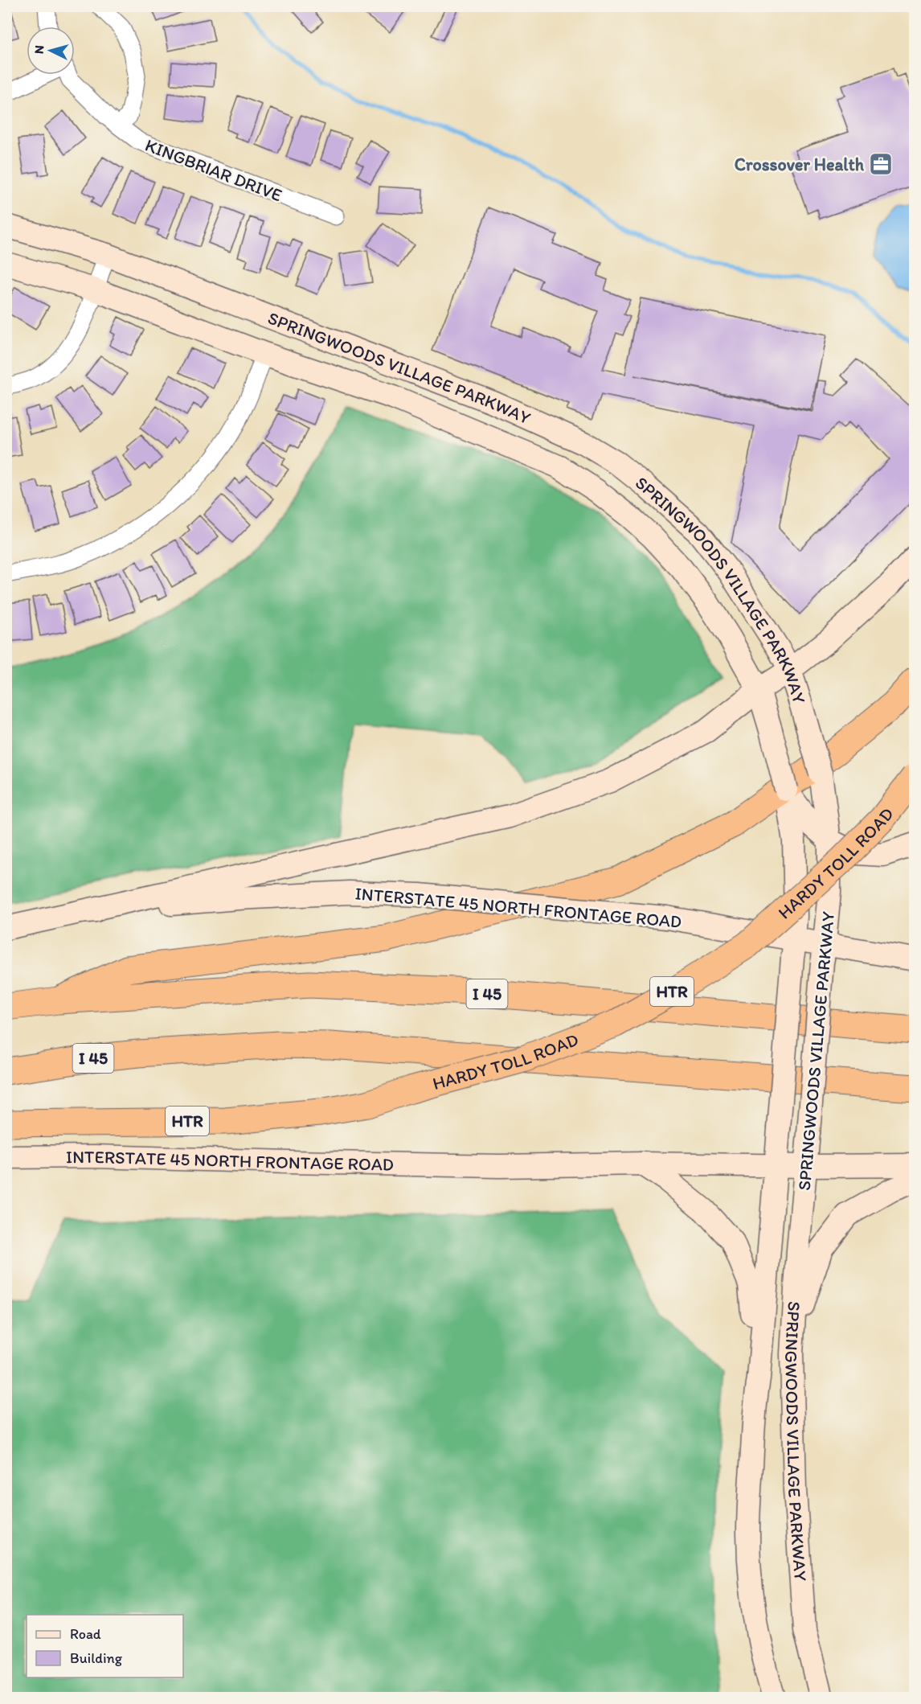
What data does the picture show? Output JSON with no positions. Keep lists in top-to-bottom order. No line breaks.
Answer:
{"streets":{"highway":["HARDY TOLL ROAD","HTR","I 45"],"main road":["SPRINGWOODS VILLAGE PARKWAY","INTERSTATE 45 NORTH FRONTAGE ROAD"],"street":["KINGBRIAR DRIVE"]},"crossings":[["SPRINGWOODS VILLAGE PARKWAY","INTERSTATE 45 NORTH FRONTAGE ROAD"]],"places":{"office":["Crossover Health"]},"legend":["Road","Building"],"north":"left"}
